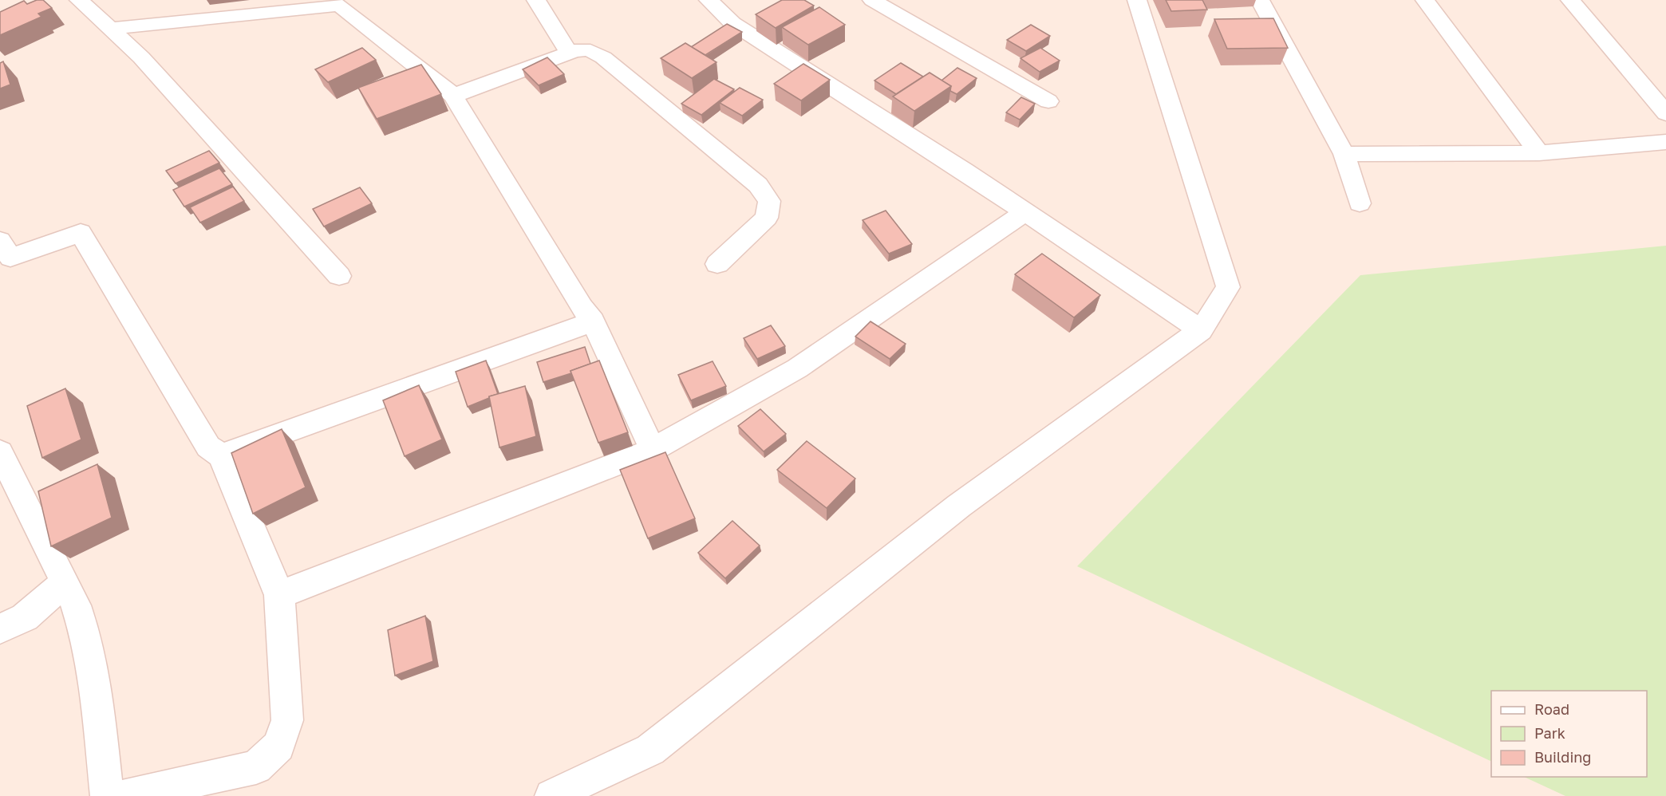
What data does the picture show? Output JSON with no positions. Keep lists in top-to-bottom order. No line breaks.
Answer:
{"legend":["Road","Park","Building"]}
